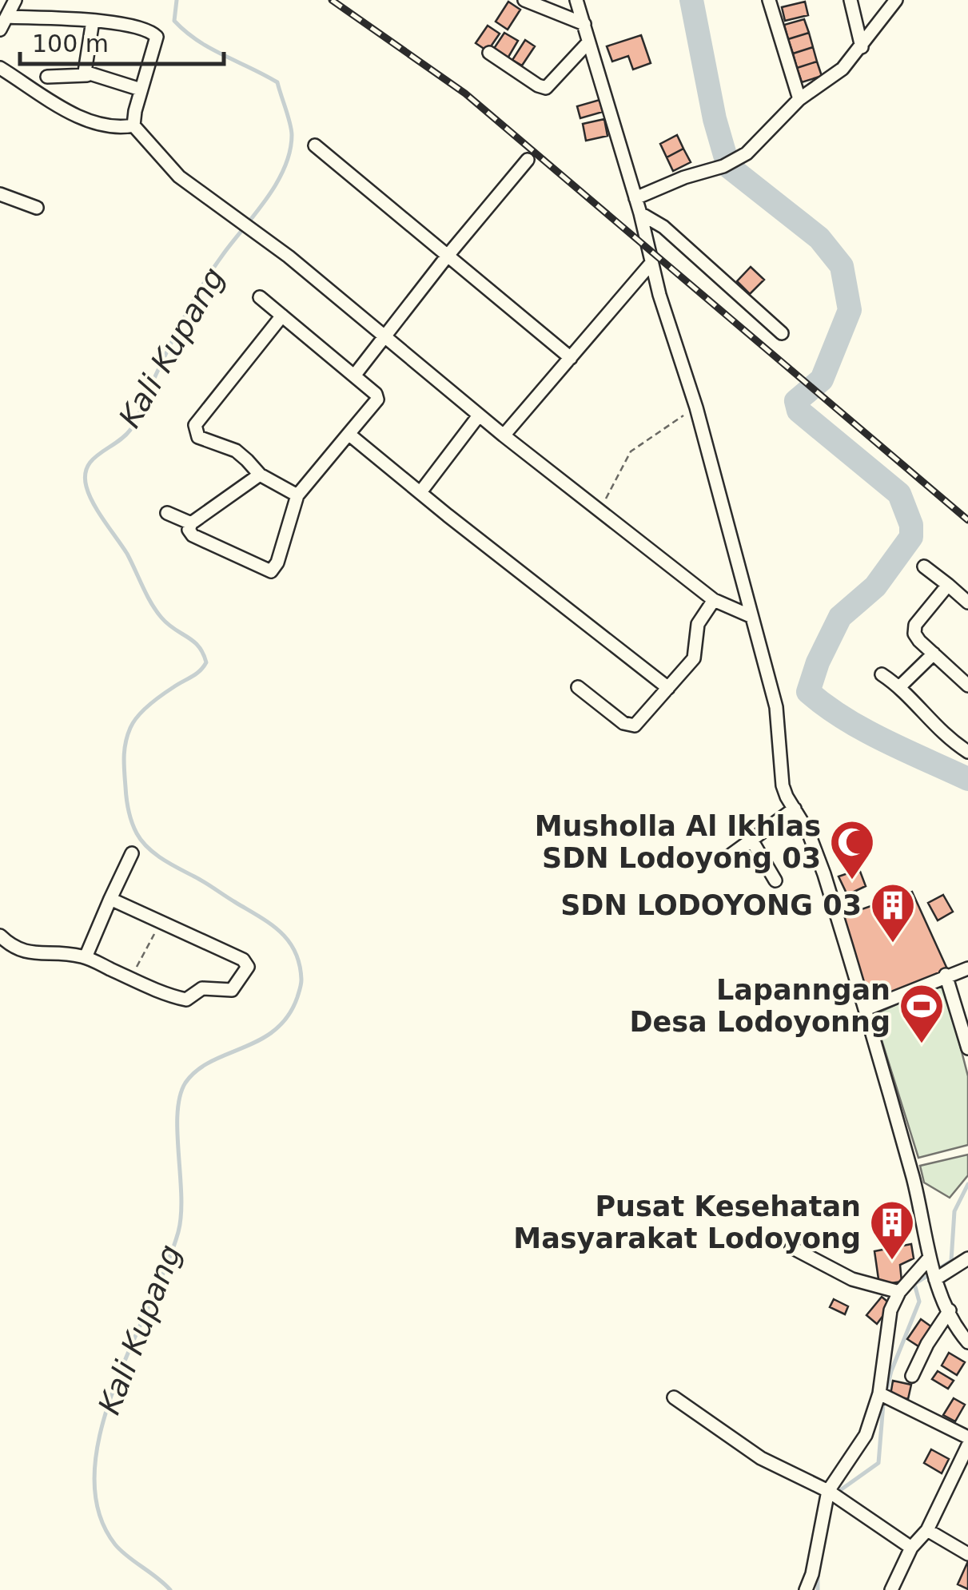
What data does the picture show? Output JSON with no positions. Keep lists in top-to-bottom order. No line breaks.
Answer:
{"water":["Kali Kupang"],"places":{"mosque":["Musholla Al Ikhlas SDN Lodoyong 03"],"building":["SDN LODOYONG 03","Pusat Kesehatan Masyarakat Lodoyong"],"sports":["Lapanngan Desa Lodoyonng"]},"scale_bar":"100 m"}
